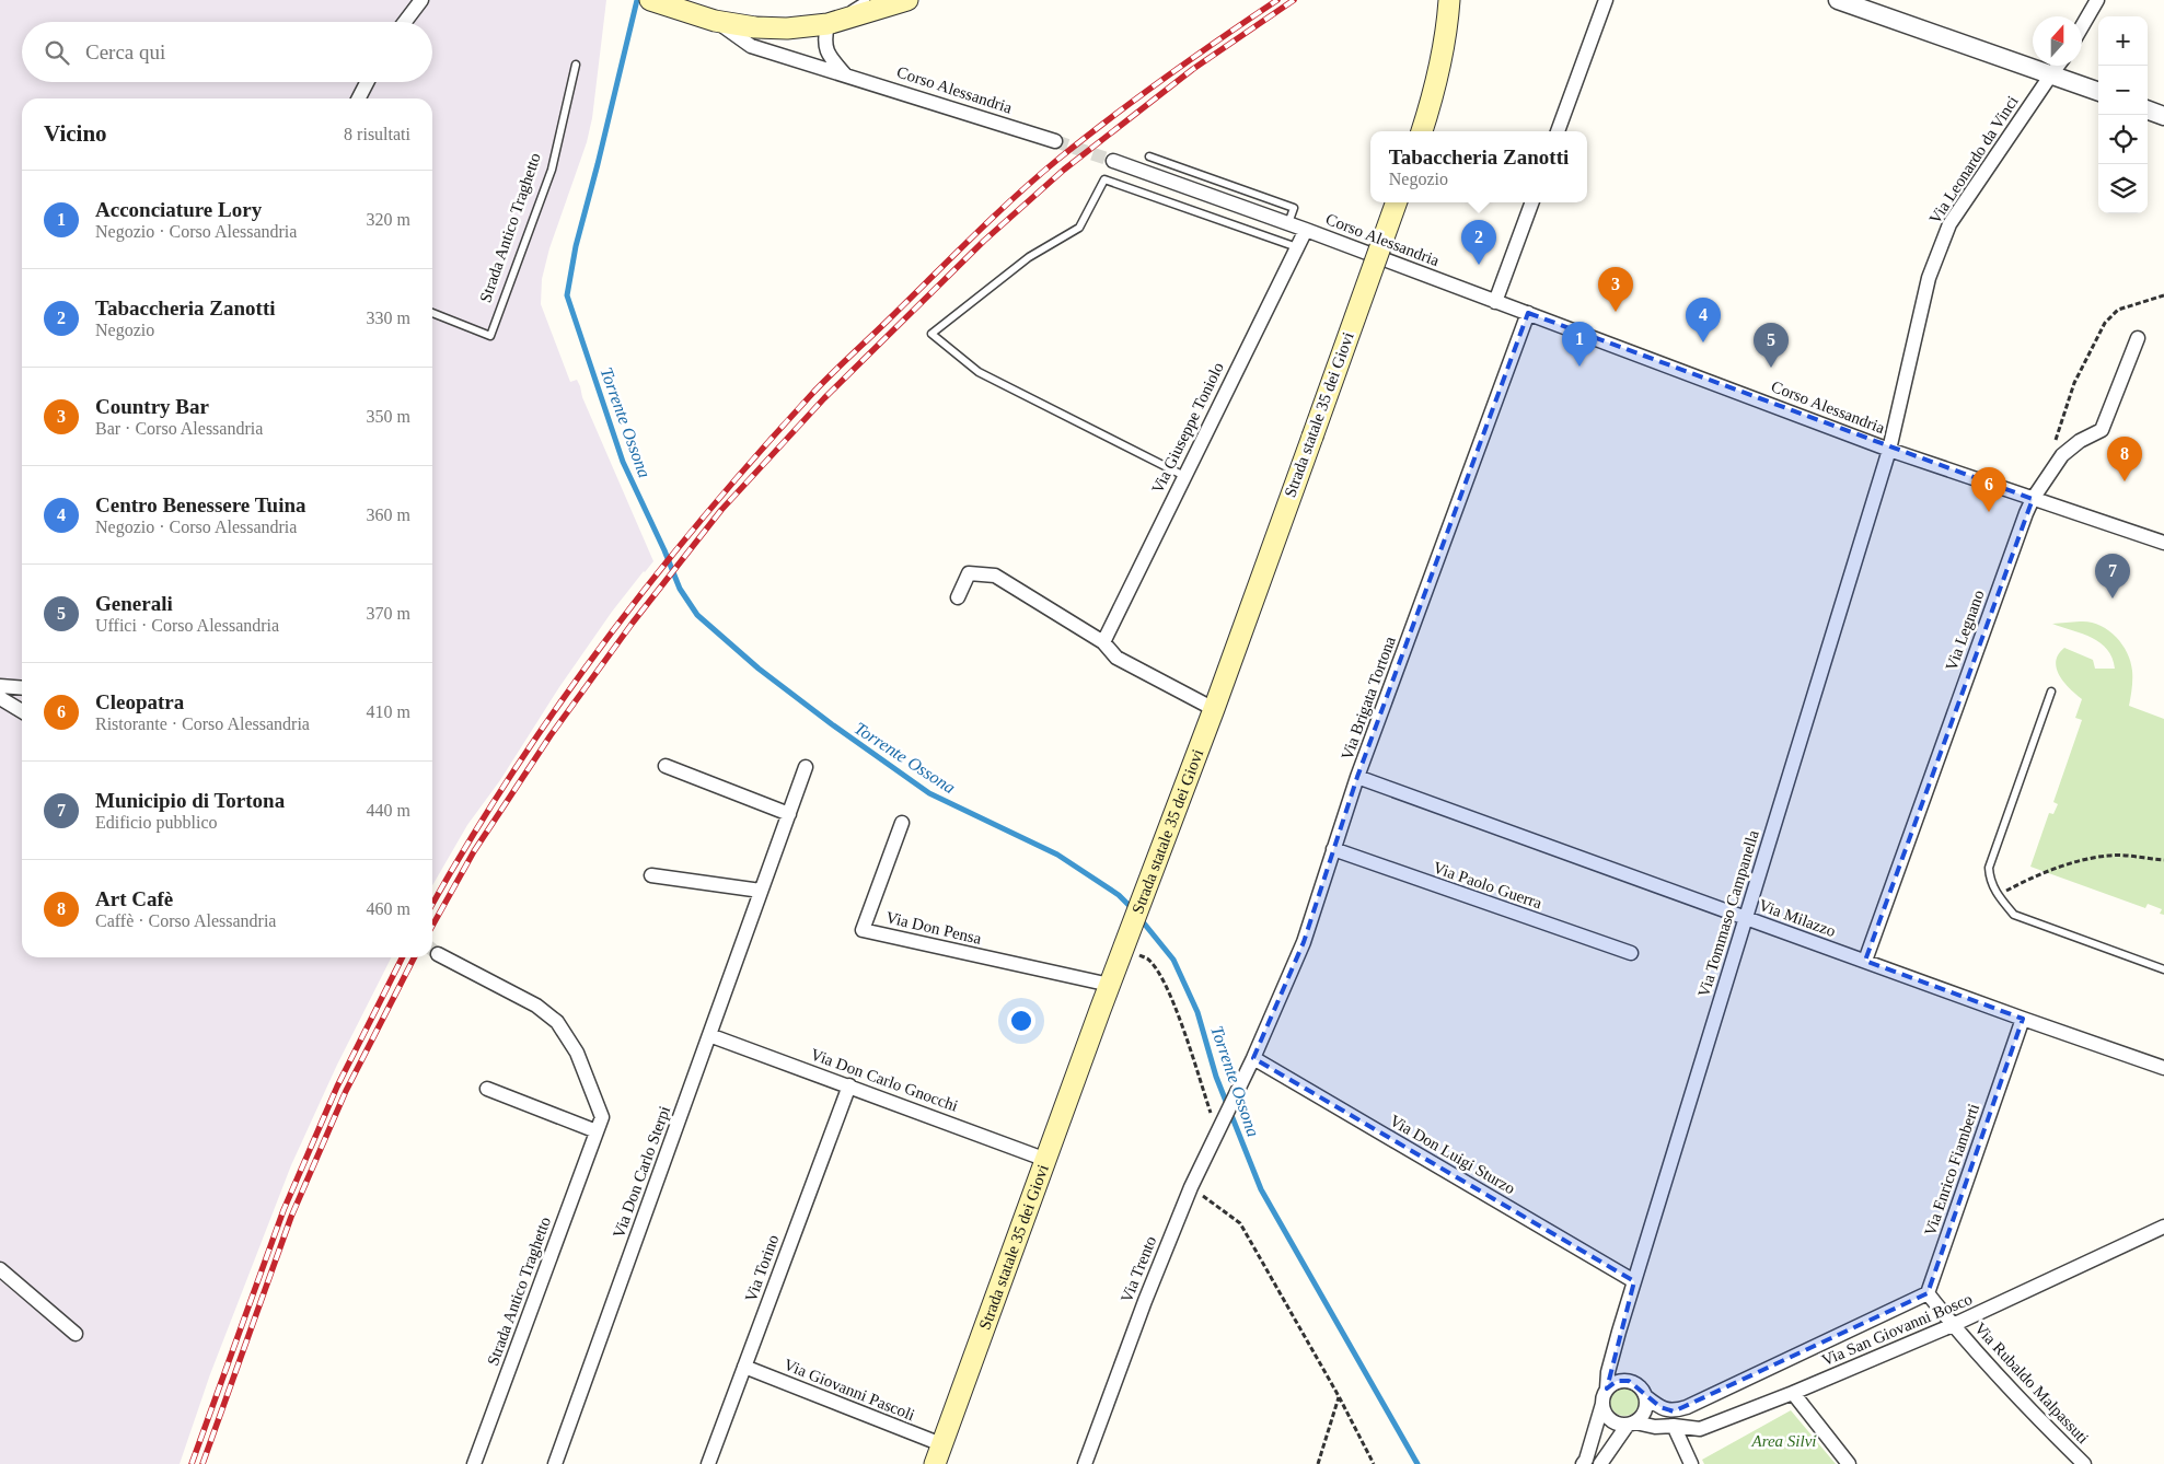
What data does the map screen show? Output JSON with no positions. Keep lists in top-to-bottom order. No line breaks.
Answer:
{"streets":{"main road":["Strada statale 35 dei Giovi"],"street":["Corso Alessandria","Via Leonardo da Vinci","Strada Antico Traghetto","Via Giuseppe Toniolo","Via Legnano","Via Brigata Tortona","Via Paolo Guerra","Via Tommaso Campanella","Via Milazzo","Via Don Pensa","Via Don Carlo Gnocchi","Via Don Luigi Sturzo","Via Enrico Fiamberti","Via Don Carlo Sterpi","Via Torino","Via Trento","Via San Giovanni Bosco","Via Rubaldo Malpassuti","Via Giovanni Pascoli"]},"crossings":[["Corso Alessandria","Via Leonardo da Vinci"],["Corso Alessandria","Via Giuseppe Toniolo"],["Corso Alessandria","Via Legnano"],["Corso Alessandria","Via Brigata Tortona"],["Corso Alessandria","Via Tommaso Campanella"],["Via Leonardo da Vinci","Via Tommaso Campanella"],["Strada statale 35 dei Giovi","Via Don Pensa"],["Strada statale 35 dei Giovi","Via Don Carlo Gnocchi"],["Strada statale 35 dei Giovi","Via Giovanni Pascoli"],["Via Legnano","Via Milazzo"],["Via Brigata Tortona","Via Paolo Guerra"],["Via Brigata Tortona","Via Milazzo"],["Via Brigata Tortona","Via Don Luigi Sturzo"],["Via Brigata Tortona","Via Trento"],["Via Tommaso Campanella","Via Milazzo"],["Via Tommaso Campanella","Via Don Luigi Sturzo"],["Via Tommaso Campanella","Via San Giovanni Bosco"],["Via Milazzo","Via Enrico Fiamberti"],["Via Don Carlo Gnocchi","Via Don Carlo Sterpi"],["Via Don Carlo Gnocchi","Via Torino"],["Via Enrico Fiamberti","Via San Giovanni Bosco"],["Via Torino","Via Giovanni Pascoli"],["Via San Giovanni Bosco","Via Rubaldo Malpassuti"]],"water":["Torrente Ossona"],"parks":["Area Silvi"],"north":"top","page":{"map_buttons":["+","−"],"search":"Cerca qui","heading":["Vicino","8 risultati"],"popup":["Tabaccheria Zanotti","Negozio"],"list":[{"mark":"1","name":"Acconciature Lory","note":"Negozio · Corso Alessandria","value":"320 m"},{"mark":"2","name":"Tabaccheria Zanotti","note":"Negozio","value":"330 m"},{"mark":"3","name":"Country Bar","note":"Bar · Corso Alessandria","value":"350 m"},{"mark":"4","name":"Centro Benessere Tuina","note":"Negozio · Corso Alessandria","value":"360 m"},{"mark":"5","name":"Generali","note":"Uffici · Corso Alessandria","value":"370 m"},{"mark":"6","name":"Cleopatra","note":"Ristorante · Corso Alessandria","value":"410 m"},{"mark":"7","name":"Municipio di Tortona","note":"Edificio pubblico","value":"440 m"},{"mark":"8","name":"Art Cafè","note":"Caffè · Corso Alessandria","value":"460 m"}],"pins":["2","3","4","1","5","8","6","7"]}}
